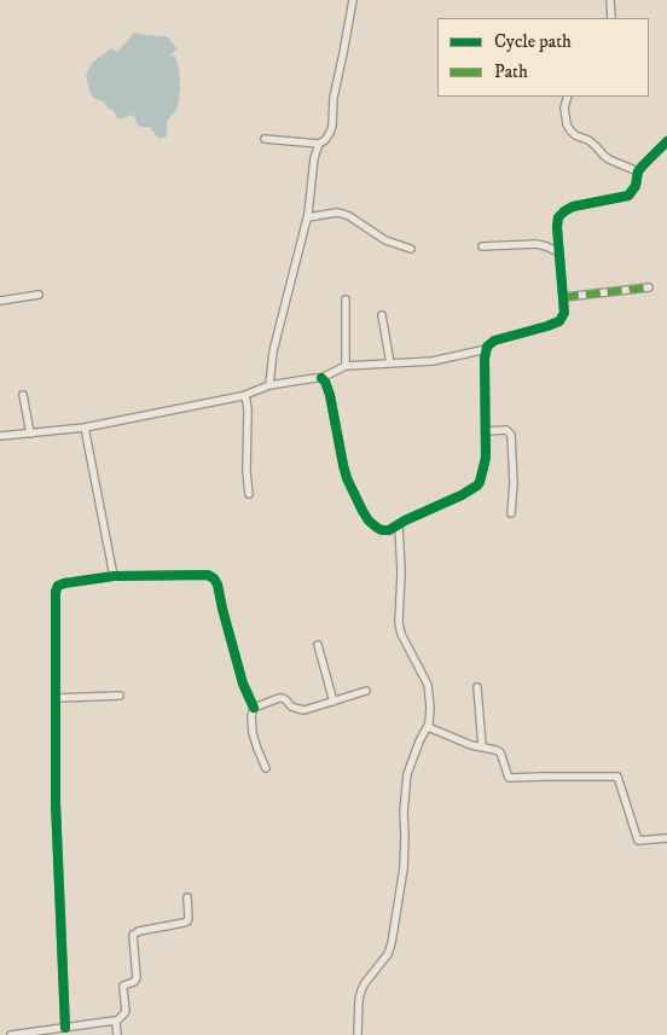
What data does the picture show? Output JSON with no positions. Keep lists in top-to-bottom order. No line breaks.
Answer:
{"legend":["Cycle path","Path"]}
